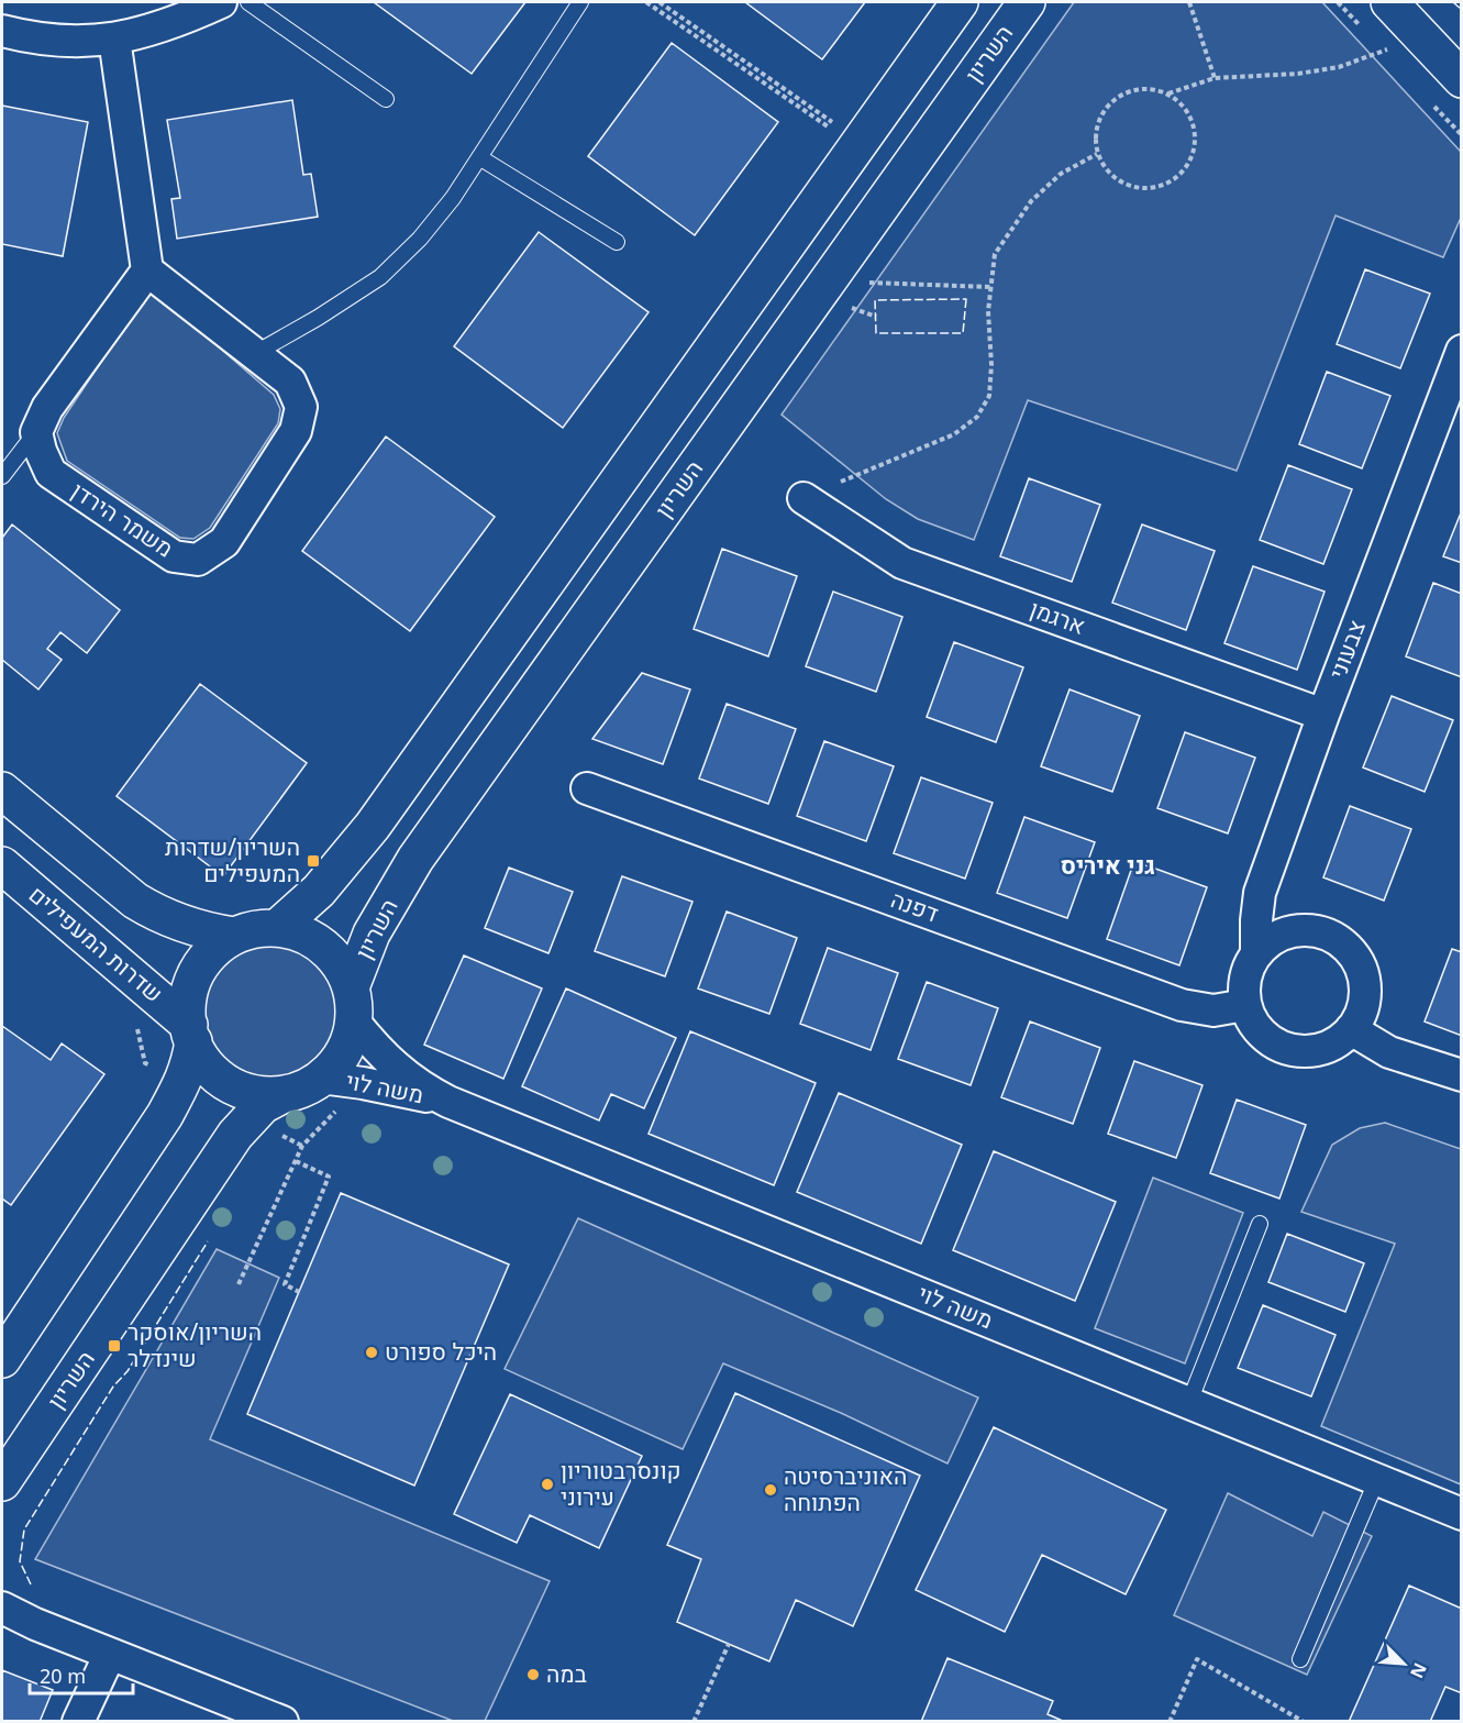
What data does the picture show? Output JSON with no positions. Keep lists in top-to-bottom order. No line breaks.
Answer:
{"streets":{"street":["השריון","משמר הירדן","ארגמן","צבעוני","דפנה","שדרות המעפילים","משה לוי"]},"crossings":[["השריון","שדרות המעפילים"],["השריון","משה לוי"],["ארגמן","צבעוני"],["צבעוני","דפנה"],["שדרות המעפילים","משה לוי"]],"districts":["גני איריס"],"places":{"transit":["השריון/שדרות המעפילים","השריון/אוסקר שינדלר"],"other":["היכל ספורט","קונסרבטוריון עירוני","האוניברסיטה הפתוחה","במה"]},"scale_bar":"20 m","north":"bottom right"}
